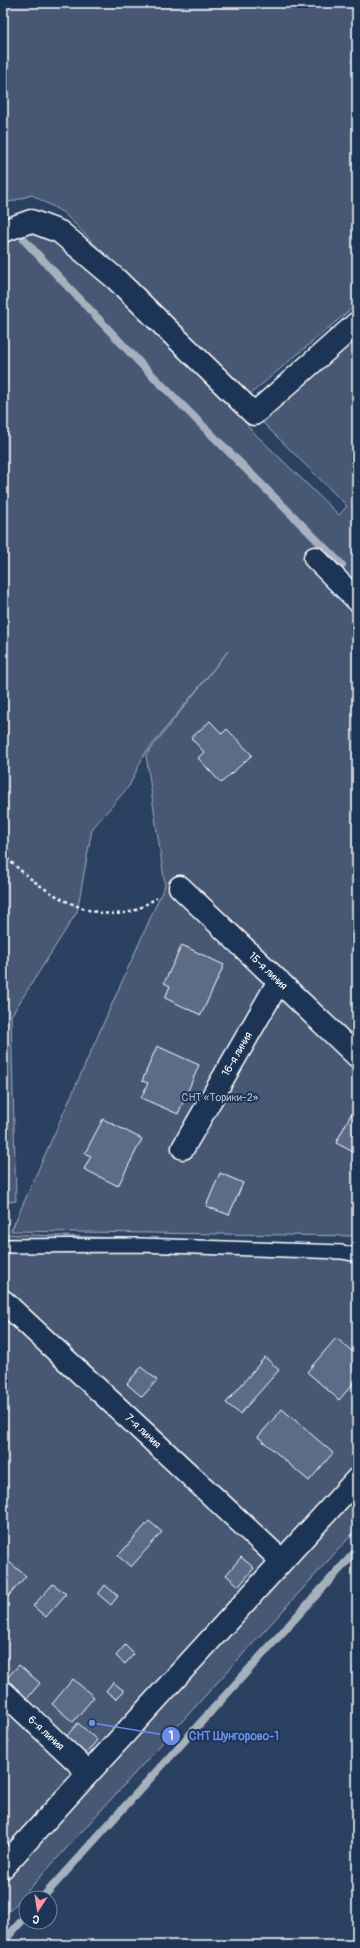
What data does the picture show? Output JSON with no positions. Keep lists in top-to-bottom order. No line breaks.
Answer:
{"streets":{"street":["15-я линия","16-я линия","7-я линия","6-я линия"]},"crossings":[["15-я линия","16-я линия"]],"parks":["СНТ «Торики-2»"],"places":["СНТ Шунгорово-1"],"north":"bottom"}
